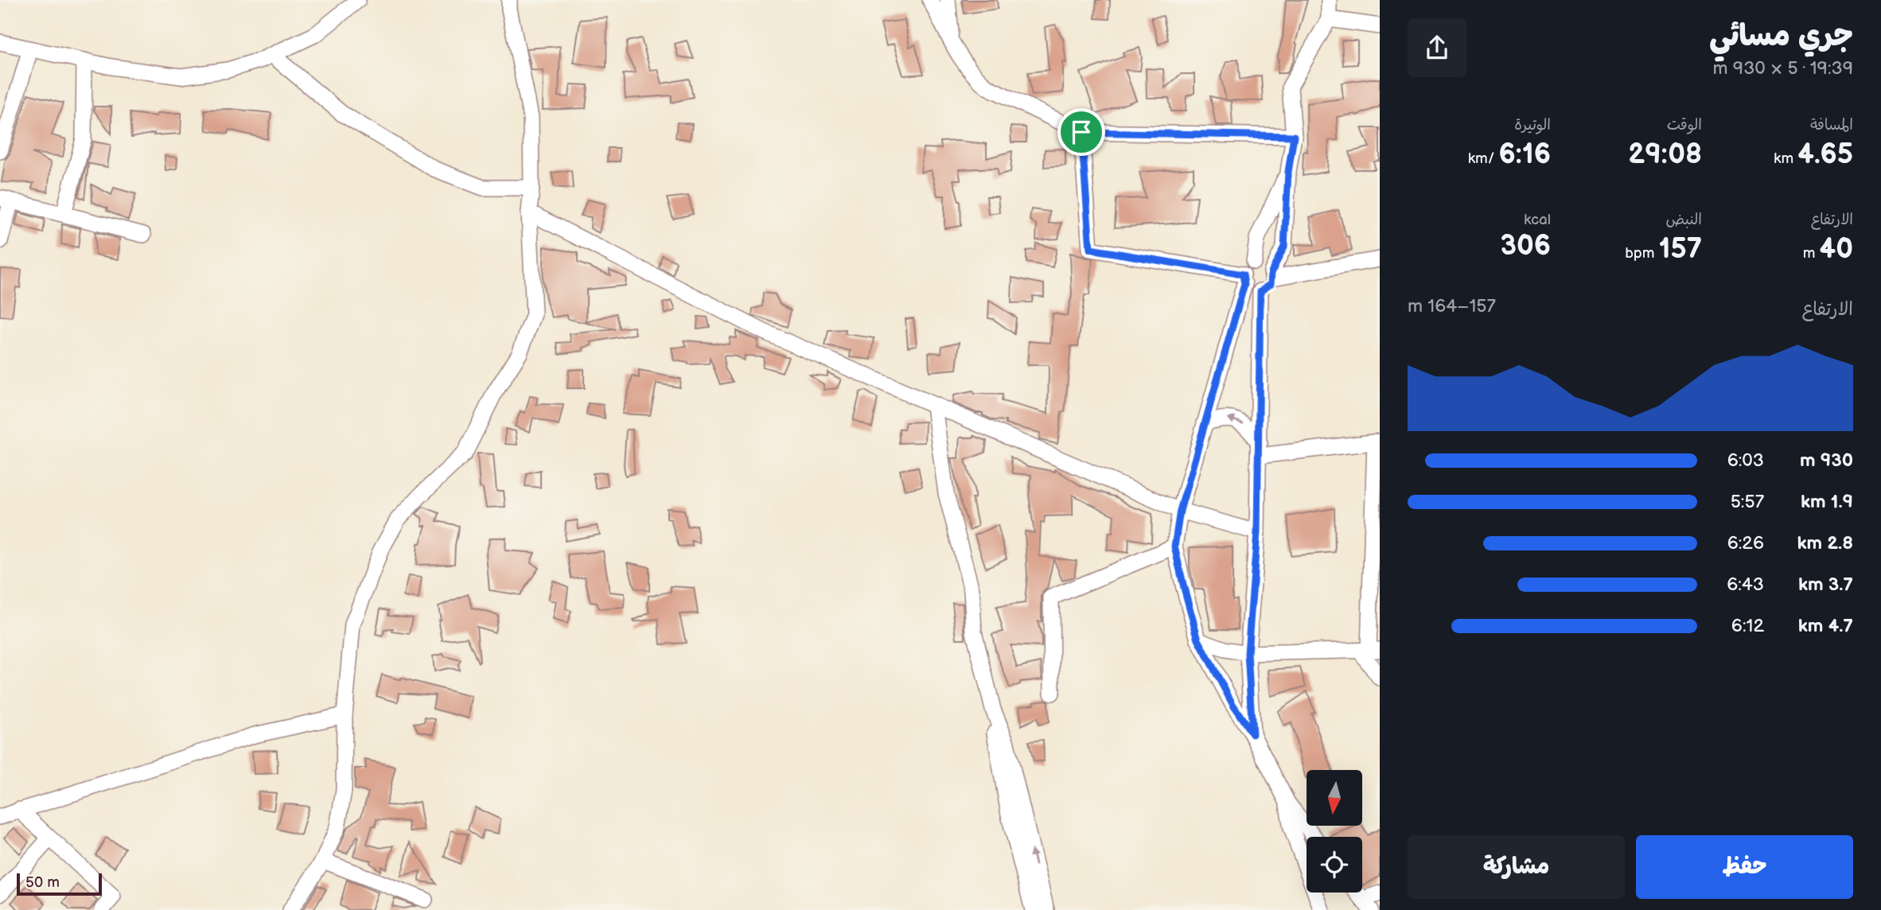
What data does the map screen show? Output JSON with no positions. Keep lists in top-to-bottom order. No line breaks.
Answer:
{"scale_bar":"50 m","north":"bottom","page":{"heading":["جري مسائي","19:39 · 5 × 930 m"],"stats":[["المسافة","4.65 km"],["الوقت","29:08"],["الوتيرة","6:16 /km"],["الارتفاع","40 m"],["النبض","157 bpm"],["kcal","306"]],"chart":["الارتفاع","157–164 m"],"list":[{"name":"930 m","note":"6:03"},{"name":"1.9 km","note":"5:57"},{"name":"2.8 km","note":"6:26"},{"name":"3.7 km","note":"6:43"},{"name":"4.7 km","note":"6:12"}],"buttons":["حفظ","مشاركة"],"scale":"50 m"}}
